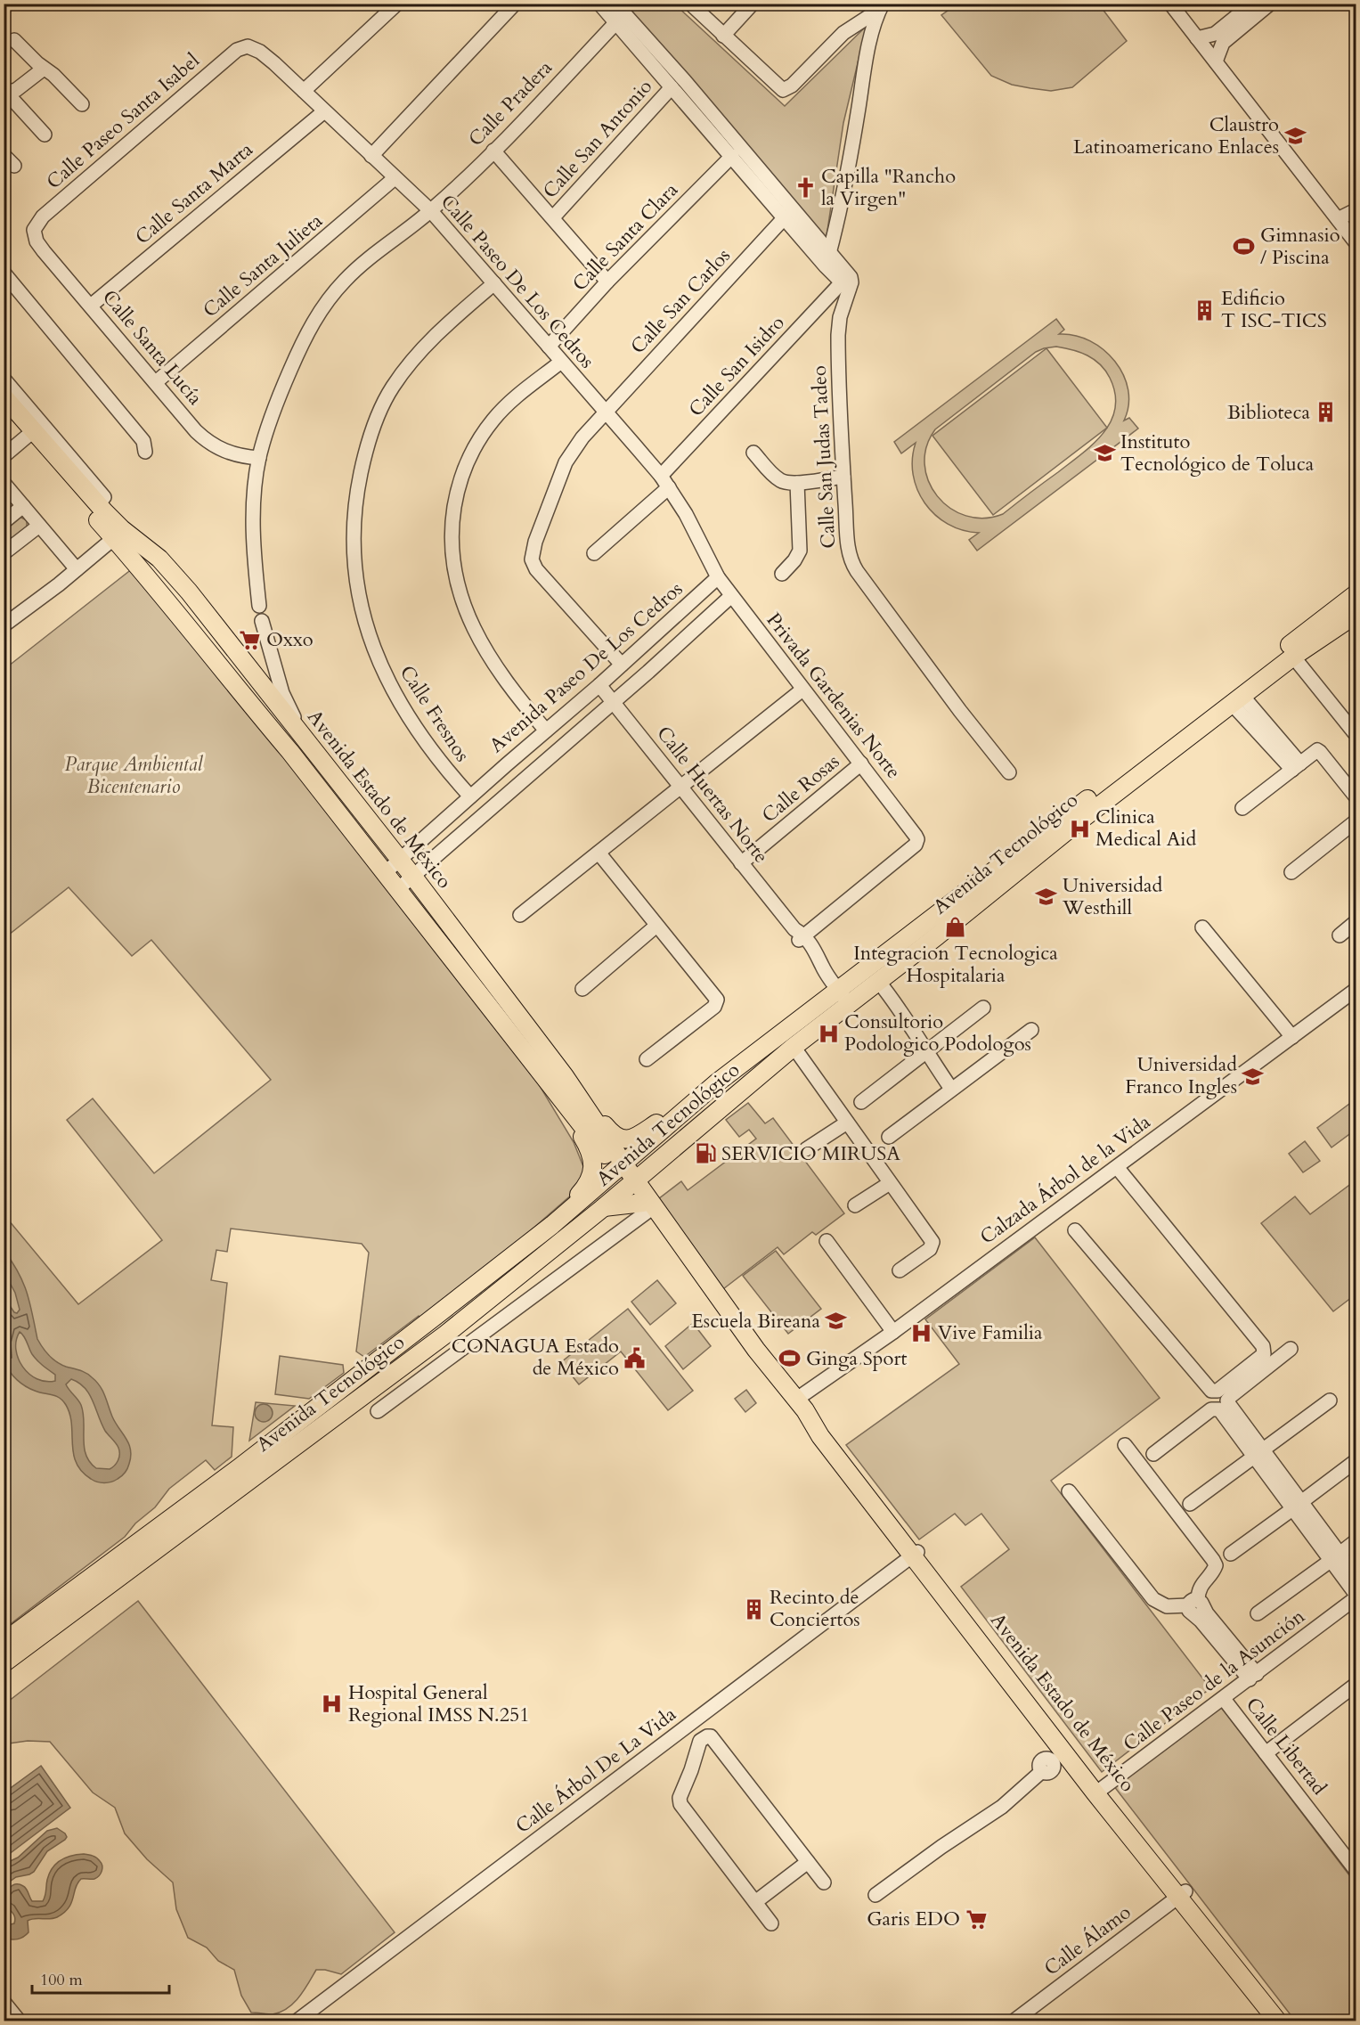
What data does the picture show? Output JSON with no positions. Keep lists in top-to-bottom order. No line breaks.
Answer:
{"streets":{"main road":["Avenida Estado de México","Avenida Tecnológico"],"street":["Calle Pradera","Calle Paseo Santa Isabel","Calle San Antonio","Calle Santa Marta","Calle Santa Clara","Calle Santa Julieta","Calle Paseo De Los Cedros","Calle San Carlos","Calle Santa Lucía","Calle San Isidro","Calle San Judas Tadeo","Avenida Paseo De Los Cedros","Privada Gardenias Norte","Calle Fresnos","Calle Rosas","Calle Huertas Norte","Calzada Árbol de la Vida","Calle Paseo de la Asunción","Calle Libertad","Calle Árbol De La Vida","Calle Álamo"]},"crossings":[["Calle Pradera","Calle Paseo De Los Cedros"],["Calle Pradera","Calle Santa Lucía"],["Calle Paseo Santa Isabel","Calle Paseo De Los Cedros"],["Calle Paseo Santa Isabel","Calle Santa Lucía"],["Calle Santa Marta","Calle Paseo De Los Cedros"],["Calle Santa Marta","Calle Santa Lucía"],["Calle Santa Clara","Calle Paseo De Los Cedros"],["Calle Santa Julieta","Calle Paseo De Los Cedros"],["Calle Santa Julieta","Calle Santa Lucía"],["Calle Paseo De Los Cedros","Calle San Carlos"],["Calle Paseo De Los Cedros","Calle San Isidro"],["Calle Paseo De Los Cedros","Avenida Paseo De Los Cedros"],["Calle Paseo De Los Cedros","Privada Gardenias Norte"],["Calle Paseo De Los Cedros","Calle Fresnos"],["Calle San Carlos","Avenida Paseo De Los Cedros"],["Calle San Isidro","Calle San Judas Tadeo"],["Avenida Paseo De Los Cedros","Privada Gardenias Norte"],["Avenida Paseo De Los Cedros","Calle Fresnos"],["Avenida Paseo De Los Cedros","Calle Huertas Norte"],["Avenida Paseo De Los Cedros","Avenida Estado de México"],["Privada Gardenias Norte","Calle Rosas"],["Privada Gardenias Norte","Calle Huertas Norte"],["Calle Rosas","Calle Huertas Norte"],["Calle Huertas Norte","Avenida Tecnológico"],["Avenida Estado de México","Avenida Tecnológico"],["Avenida Estado de México","Calzada Árbol de la Vida"],["Avenida Estado de México","Calle Paseo de la Asunción"],["Avenida Estado de México","Calle Árbol De La Vida"],["Avenida Estado de México","Calle Álamo"],["Calle Paseo de la Asunción","Calle Libertad"]],"parks":["Parque Ambiental Bicentenario"],"places":{"school or university":["Claustro Latinoamericano Enlaces","Instituto Tecnológico de Toluca","Universidad Westhill","Universidad Franco Ingles","Escuela Bireana"],"church":["Capilla \"Rancho la Virgen\""],"sports":["Gimnasio / Piscina","Ginga Sport"],"building":["Edificio T ISC-TICS","Biblioteca","Recinto de Conciertos"],"supermarket":["Oxxo","Garis EDO"],"hospital":["Clinica Medical Aid","Consultorio Podologico Podologos","Vive Familia","Hospital General Regional IMSS N.251"],"shop":["Integracion Tecnologica Hospitalaria"],"fuel station":["SERVICIO MIRUSA"],"public building":["CONAGUA Estado de México"]},"scale_bar":"100 m"}
